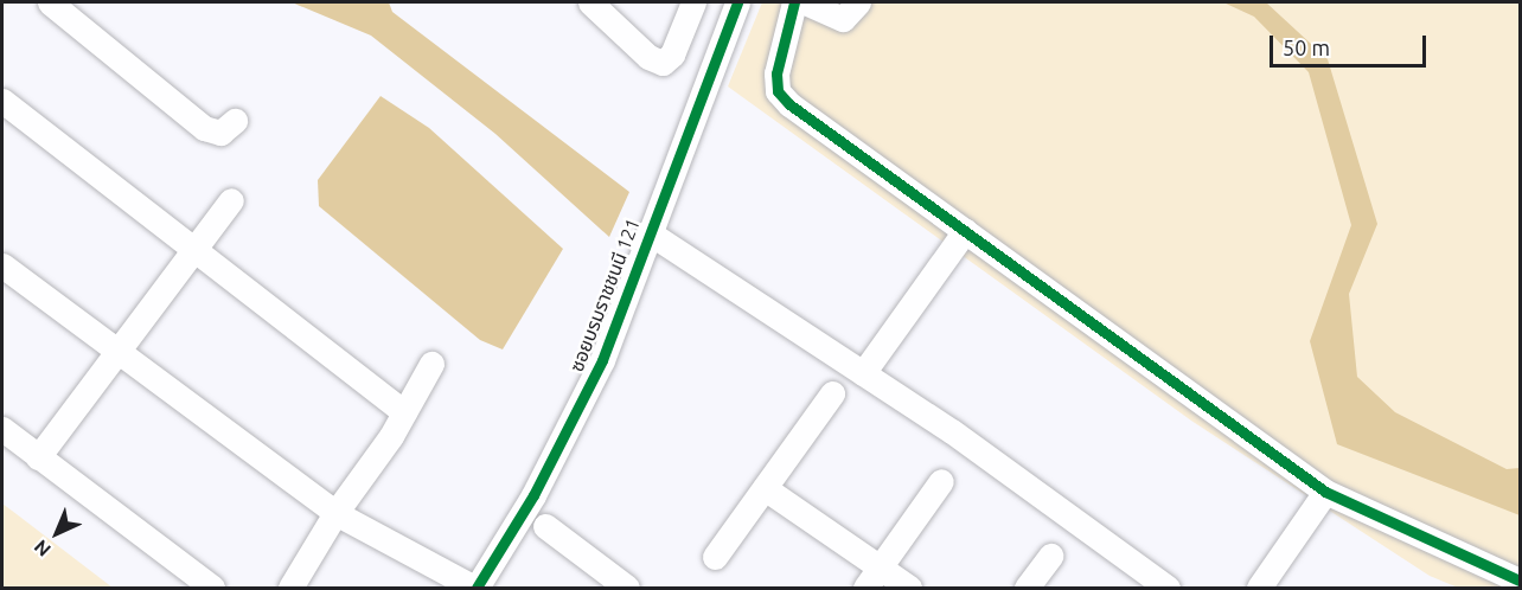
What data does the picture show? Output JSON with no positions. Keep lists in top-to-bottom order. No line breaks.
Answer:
{"streets":{"street":["ซอยบรมราชชนนี 121"]},"scale_bar":"50 m","north":"bottom left"}
